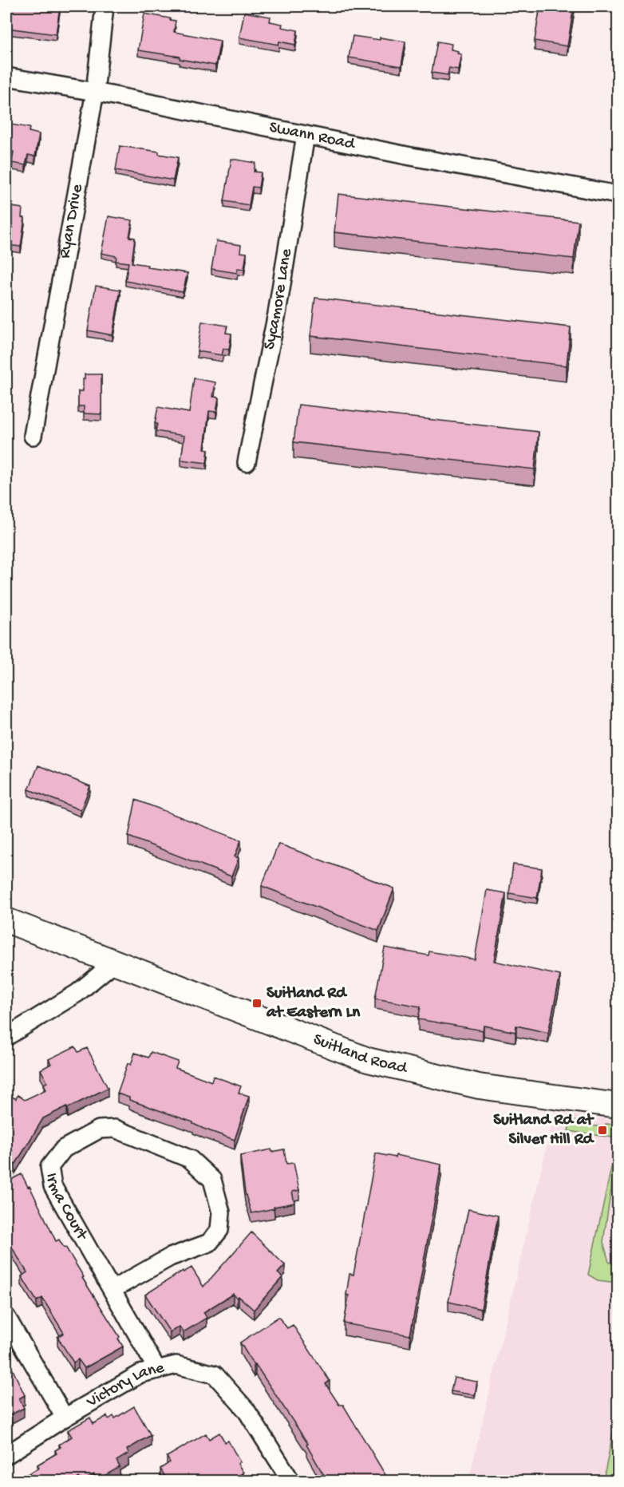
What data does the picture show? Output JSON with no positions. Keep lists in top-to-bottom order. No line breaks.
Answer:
{"streets":{"main road":["Suitland Road"],"street":["Swann Road","Ryan Drive","Sycamore Lane","Irma Court","Victory Lane"]},"crossings":[["Swann Road","Ryan Drive"],["Swann Road","Sycamore Lane"],["Irma Court","Victory Lane"]],"places":{"transit":["Suitland Rd at Eastern Ln","Suitland Rd at Silver Hill Rd"]}}
